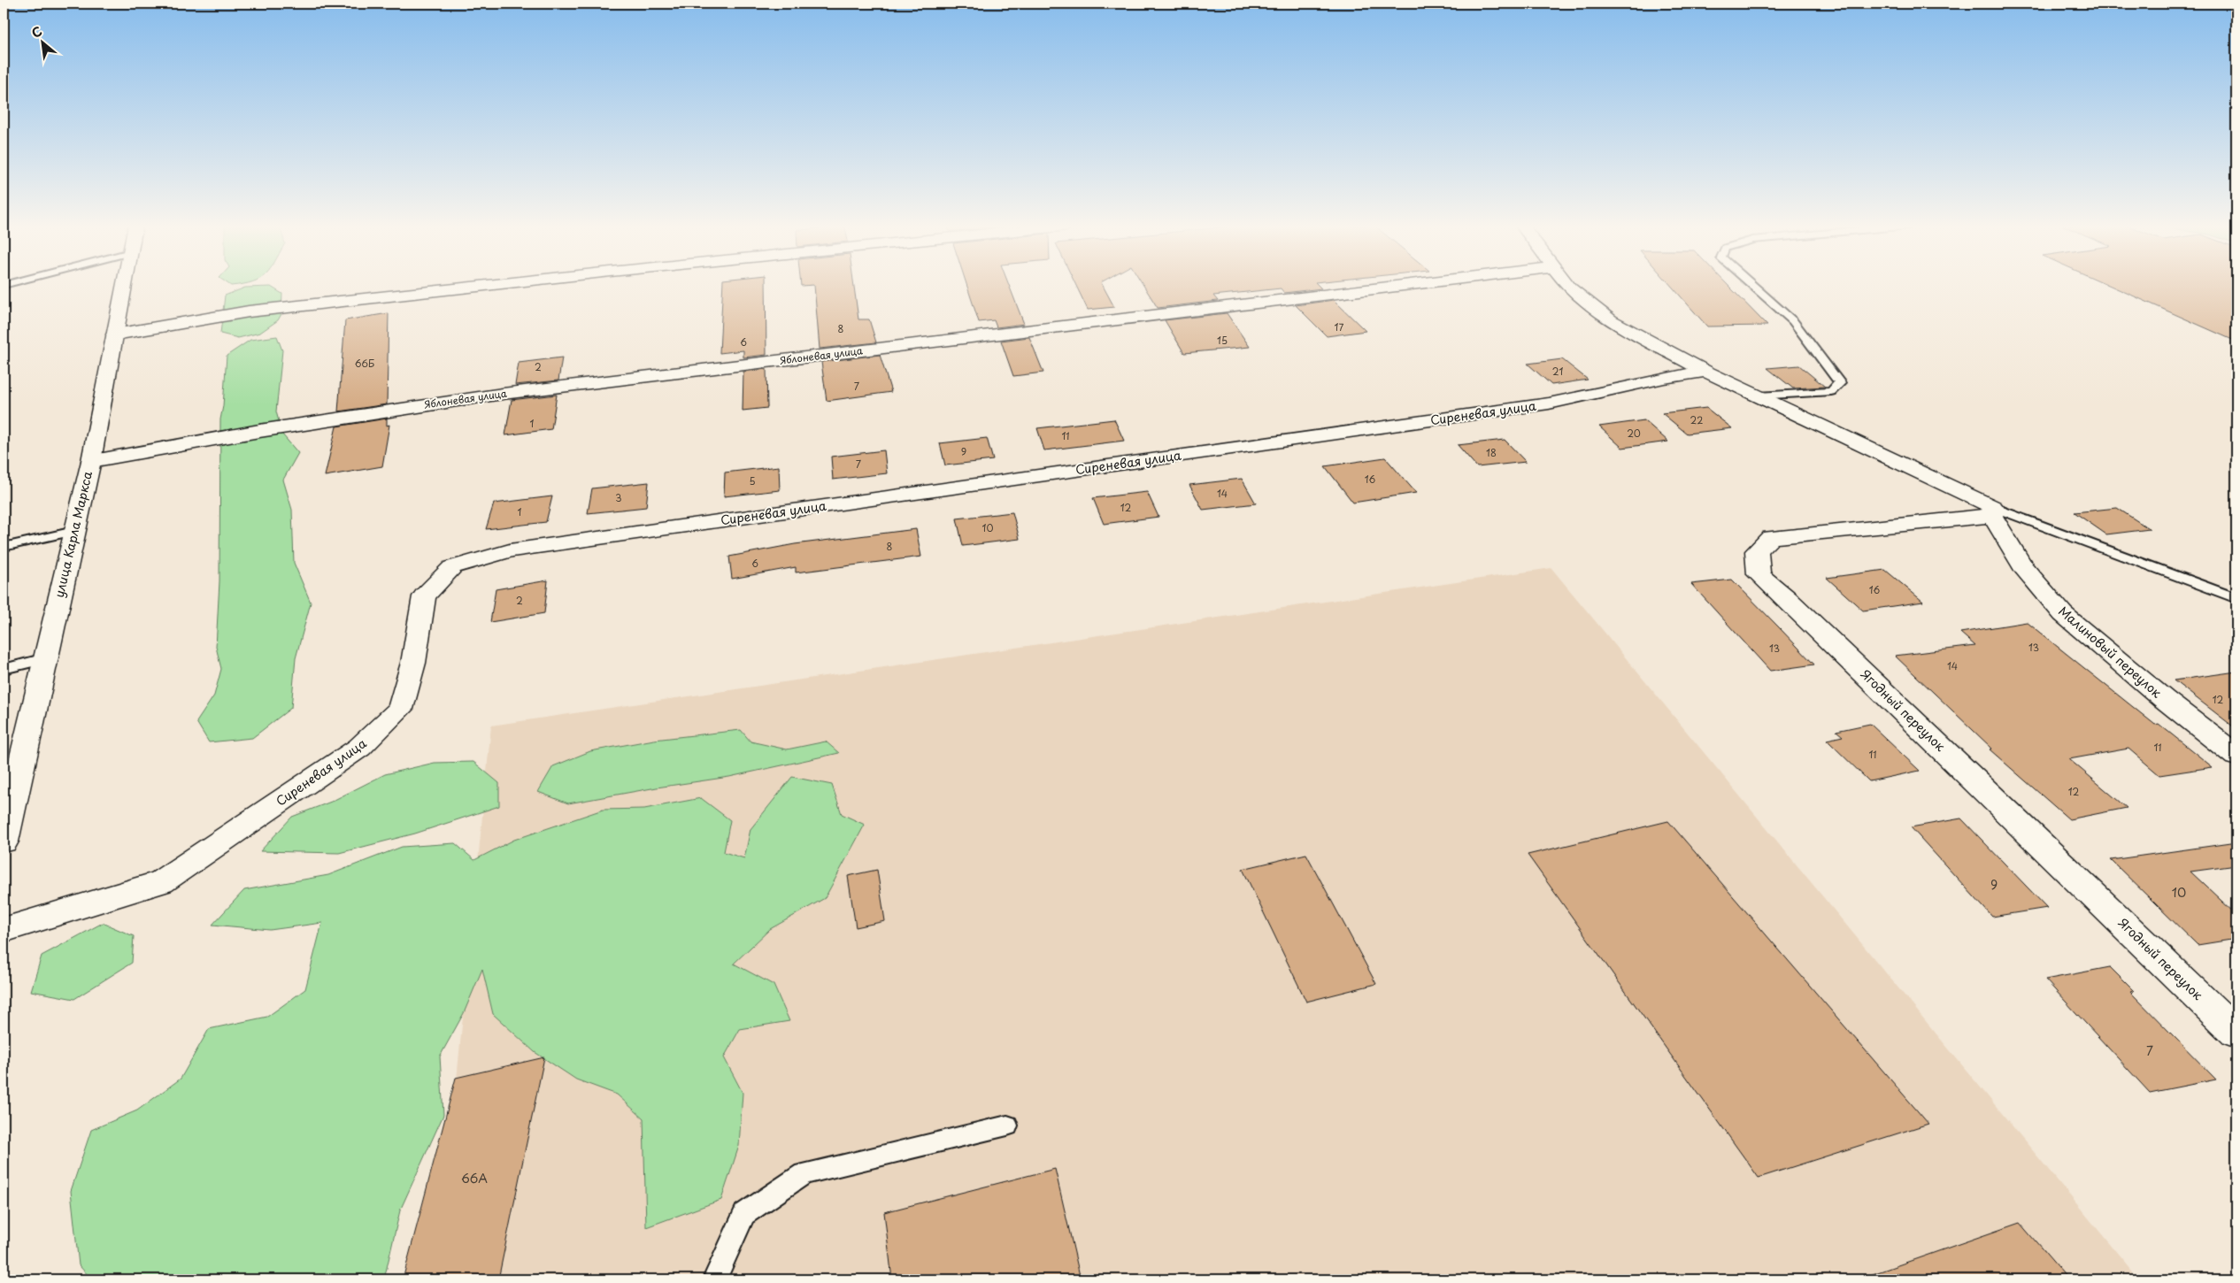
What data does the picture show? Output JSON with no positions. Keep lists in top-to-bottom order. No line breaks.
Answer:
{"streets":{"street":["Яблоневая улица","Сиреневая улица","улица Карла Маркса","Малиновый переулок","Ягодный переулок"]},"crossings":[["Яблоневая улица","улица Карла Маркса"],["Малиновый переулок","Ягодный переулок"]],"house_numbers":["17","8","15","6","66Б","2","21","7","22","1","20","11","9","18","7","16","5","14","3","12","1","10","8","6","16","2","13","13","14","12","11","11","12","9","10","7","66А"],"north":"top left"}
